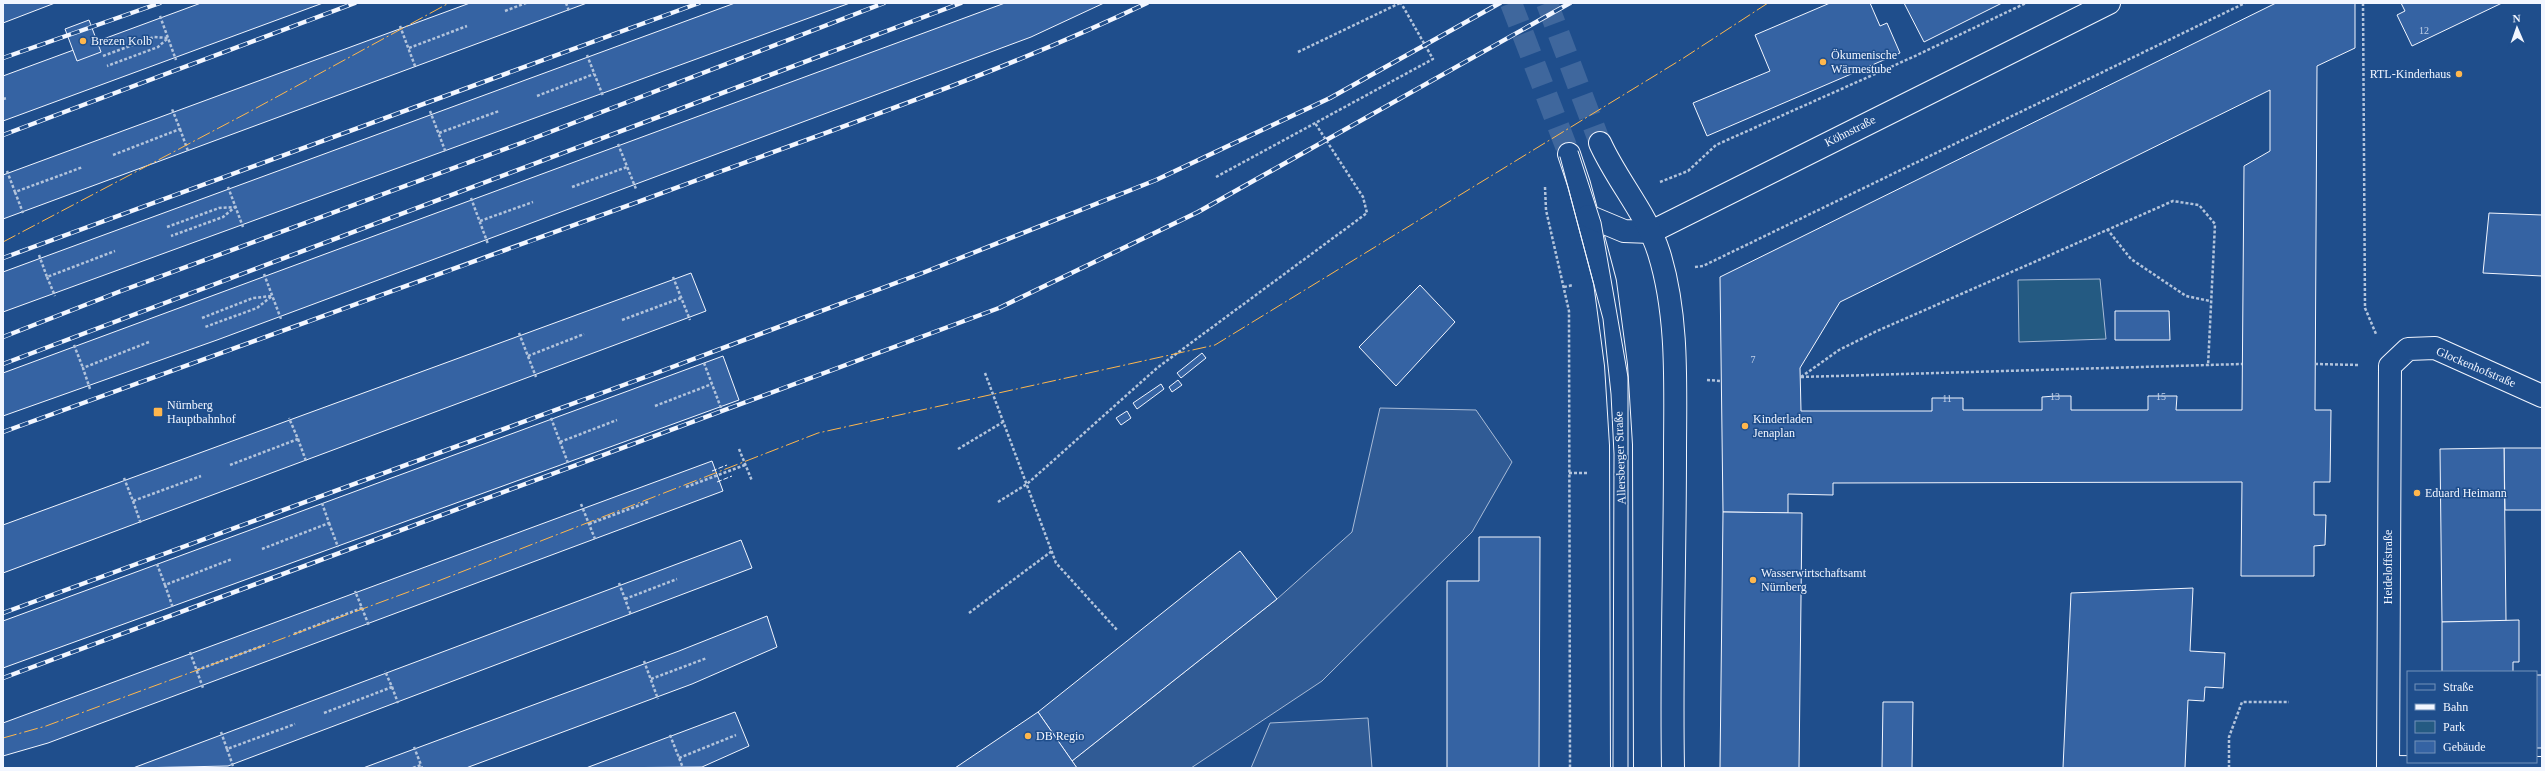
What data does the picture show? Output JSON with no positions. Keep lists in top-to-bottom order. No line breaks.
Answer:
{"streets":{"street":["Köhnstraße","Glockenhofstraße","Allersberger Straße","Heideloffstraße"]},"crossings":[["Köhnstraße","Allersberger Straße"],["Glockenhofstraße","Heideloffstraße"]],"places":{"other":["Brezen Kolb","Ökumenische Wärmestube","RTL-Kinderhaus","Kinderladen Jenaplan","Eduard Heimann","Wasserwirtschaftsamt Nürnberg","DB Regio"],"transit":["Nürnberg Hauptbahnhof"]},"house_numbers":["12","7","13","15","11"],"legend":["Straße","Bahn","Park","Gebäude"],"north":"top"}
